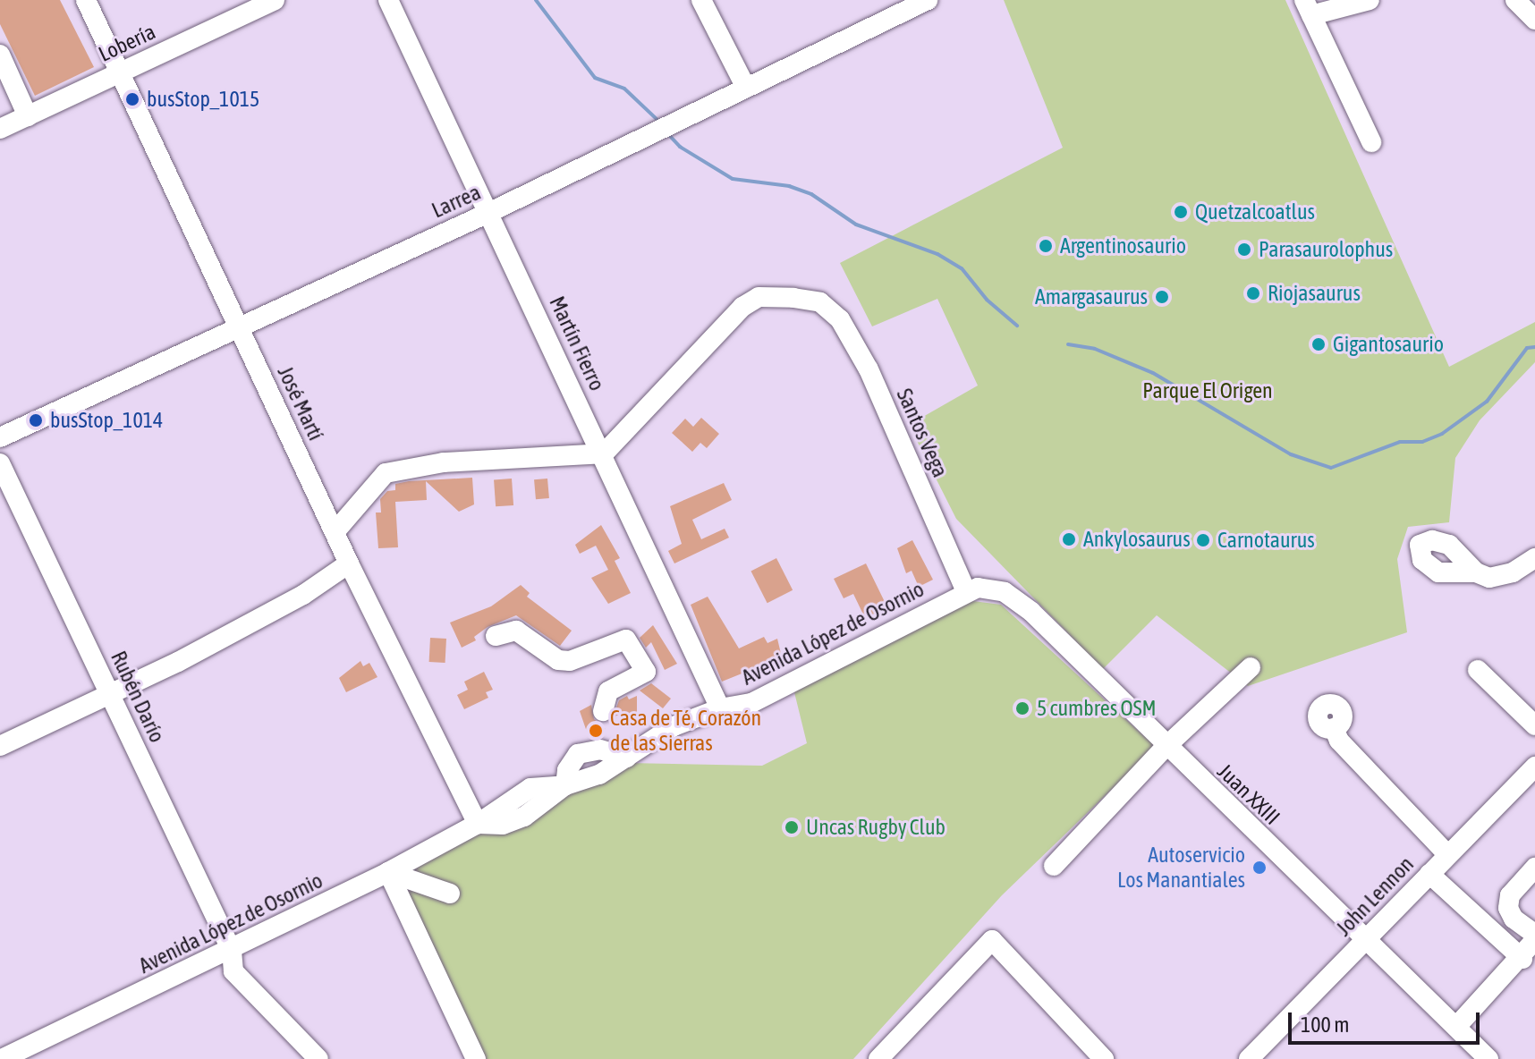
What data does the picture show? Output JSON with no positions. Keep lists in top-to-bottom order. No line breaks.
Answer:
{"streets":{"street":["Lobería","Larrea","Martín Fierro","José Martí","Santos Vega","Avenida López de Osornio","Rubén Darío","Juan XXIII","John Lennon"]},"crossings":[["Lobería","José Martí"],["Larrea","Martín Fierro"],["Larrea","José Martí"],["Martín Fierro","Santos Vega"],["Martín Fierro","Avenida López de Osornio"],["José Martí","Avenida López de Osornio"],["Santos Vega","Avenida López de Osornio"],["Santos Vega","Juan XXIII"],["Avenida López de Osornio","Rubén Darío"],["Avenida López de Osornio","Juan XXIII"],["Juan XXIII","John Lennon"]],"parks":["Parque El Origen"],"places":["busStop_1015","Quetzalcoatlus","Argentinosaurio","Parasaurolophus","Riojasaurus","Amargasaurus","Gigantosaurio","busStop_1014","Ankylosaurus","Carnotaurus","5 cumbres OSM","Casa de Té, Corazón de las Sierras","Uncas Rugby Club","Autoservicio Los Manantiales"],"scale_bar":"100 m"}
